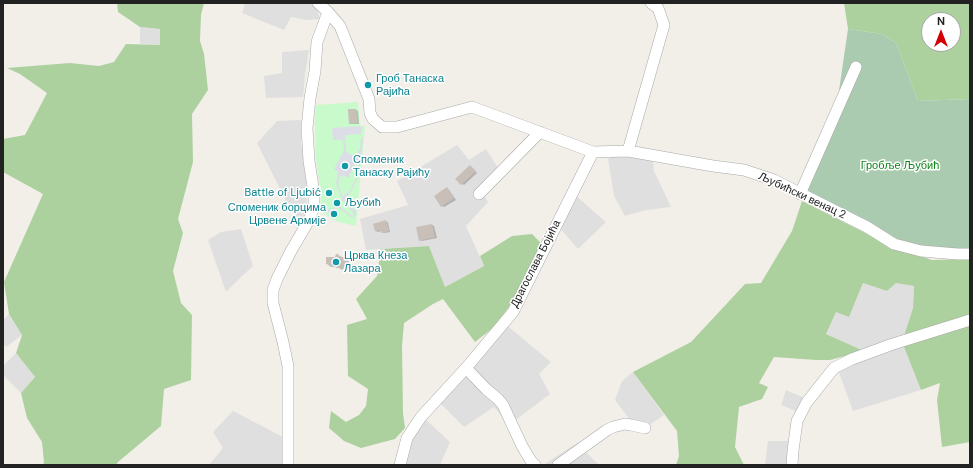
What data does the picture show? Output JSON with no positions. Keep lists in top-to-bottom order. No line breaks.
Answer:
{"streets":{"street":["Љубићски венац 2","Драгослава Бојића"]},"crossings":[["Љубићски венац 2","Драгослава Бојића"]],"parks":["Гробље Љубић"],"places":["Гроб Танаска Рајића","Споменик Танаску Рајићу","Battle of Ljubić","Љубић","Споменик борцима Црвене Армије","Црква Кнеза Лазара"],"north":"top"}
